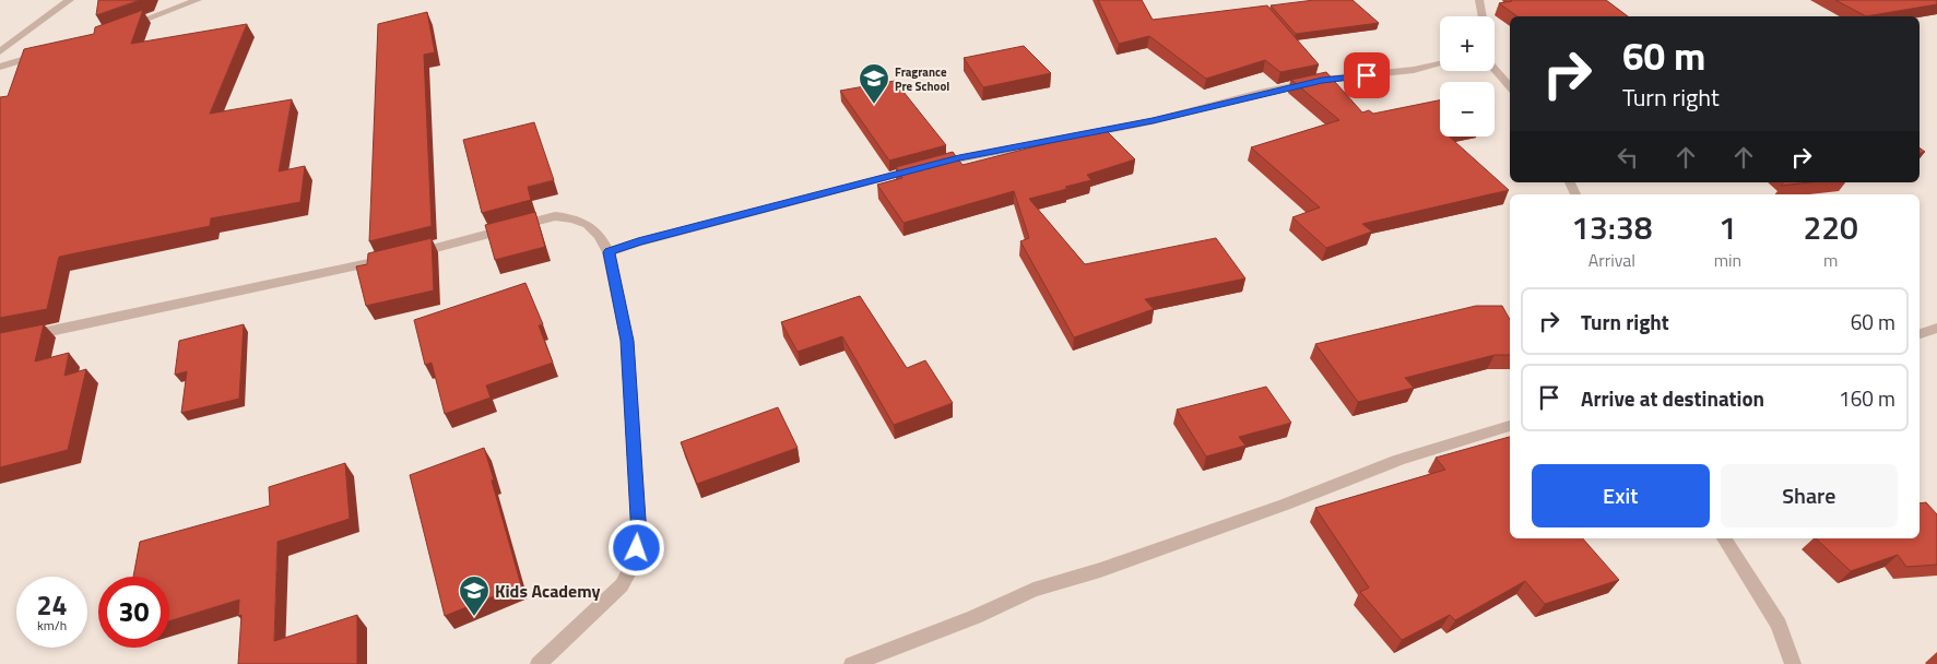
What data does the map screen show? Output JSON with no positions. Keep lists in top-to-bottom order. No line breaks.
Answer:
{"places":{"school or university":["Fragrance Pre School","Kids Academy"]},"page":{"map_buttons":["+","−"],"turn":["60 m","Turn right"],"eta":["13:38","Arrival","1","min","220","m"],"list":[{"name":"Turn right","value":"60 m"},{"name":"Arrive at destination","value":"160 m"}],"buttons":["Exit","Share"],"speed":"24 km/h","limit":"30"}}
